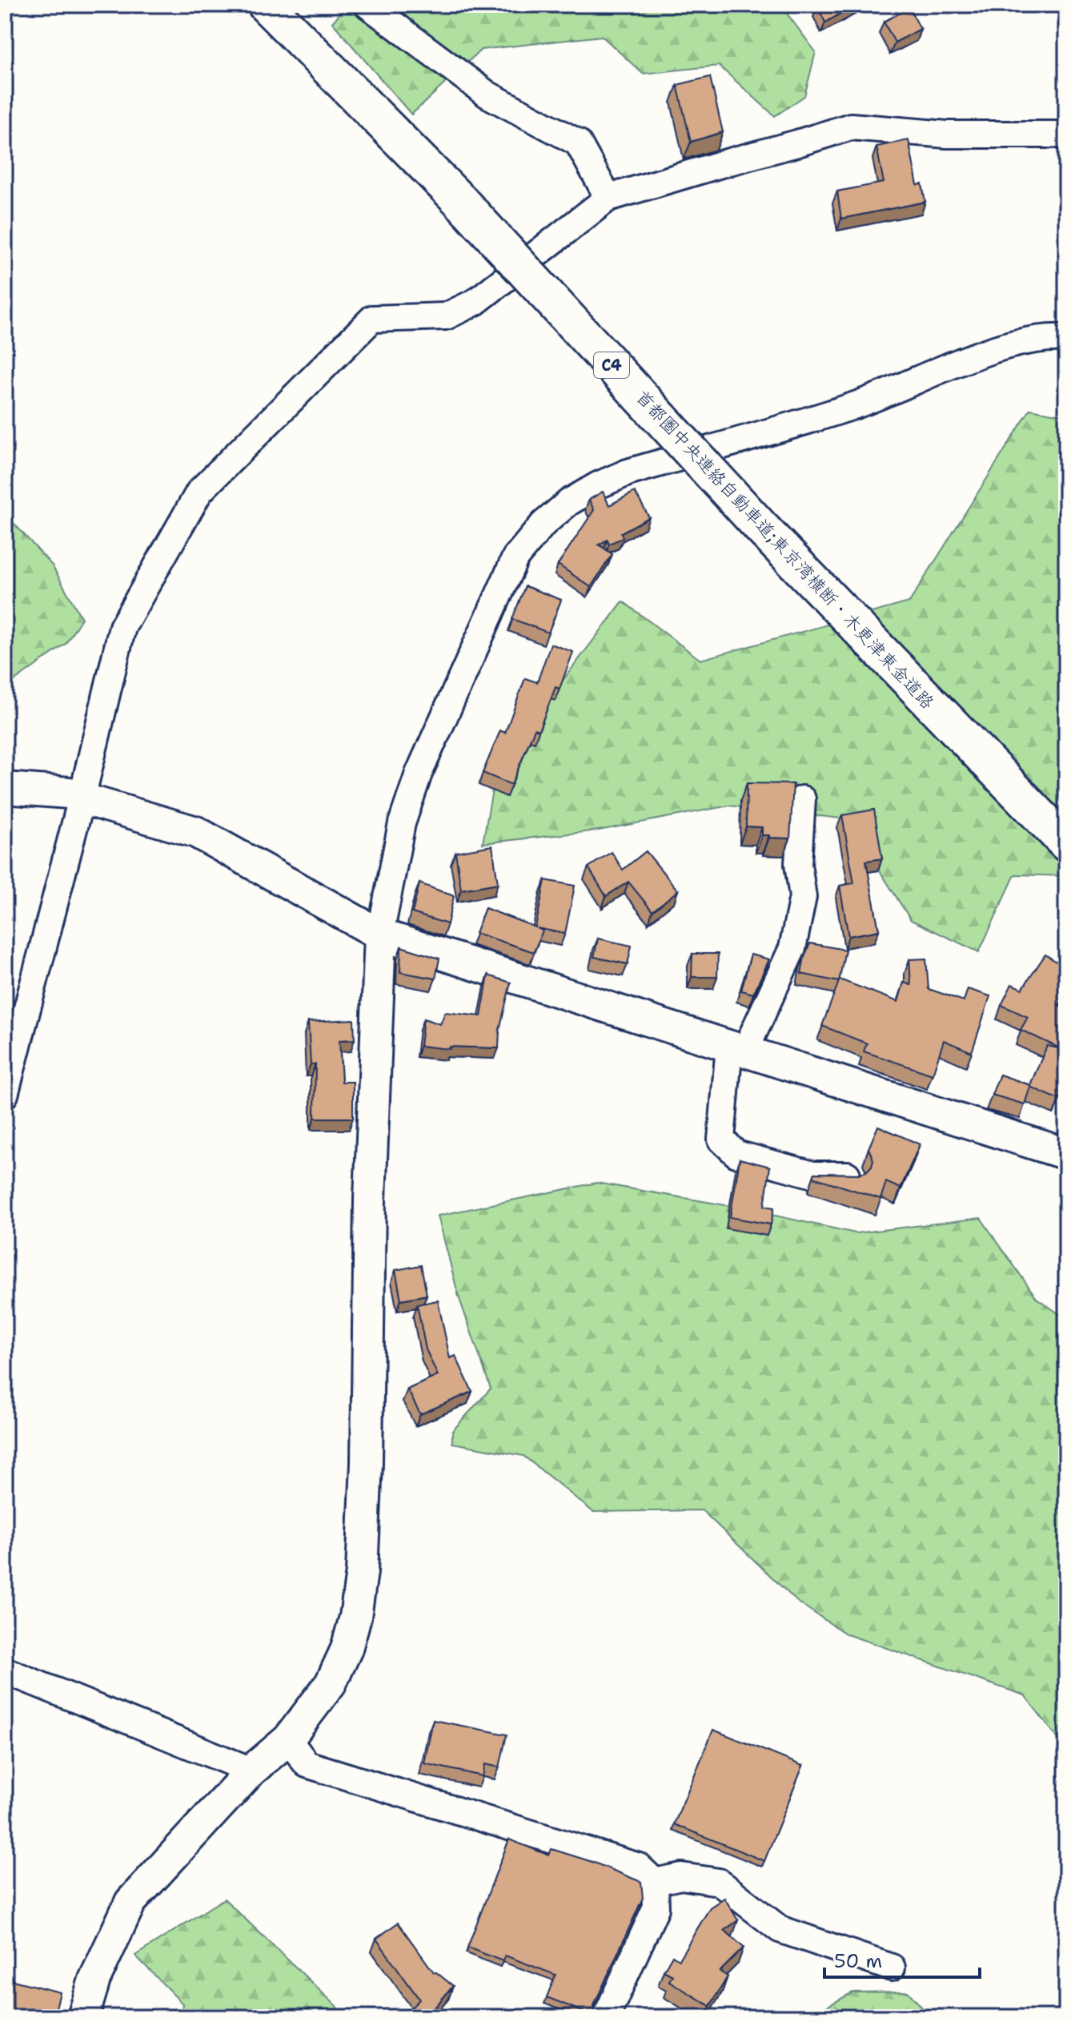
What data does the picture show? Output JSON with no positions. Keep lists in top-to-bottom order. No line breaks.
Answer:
{"streets":{"highway":["C4","首都圏中央連絡自動車道;東京湾横断・木更津東金道路"]},"scale_bar":"50 m"}
